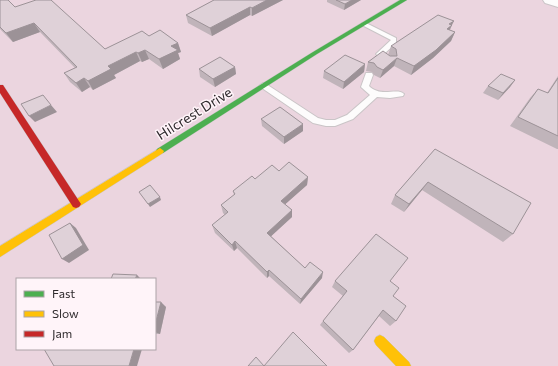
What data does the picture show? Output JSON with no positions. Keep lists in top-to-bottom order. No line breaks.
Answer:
{"streets":{"street":["Hilcrest Drive"]},"legend":["Fast","Slow","Jam"]}
